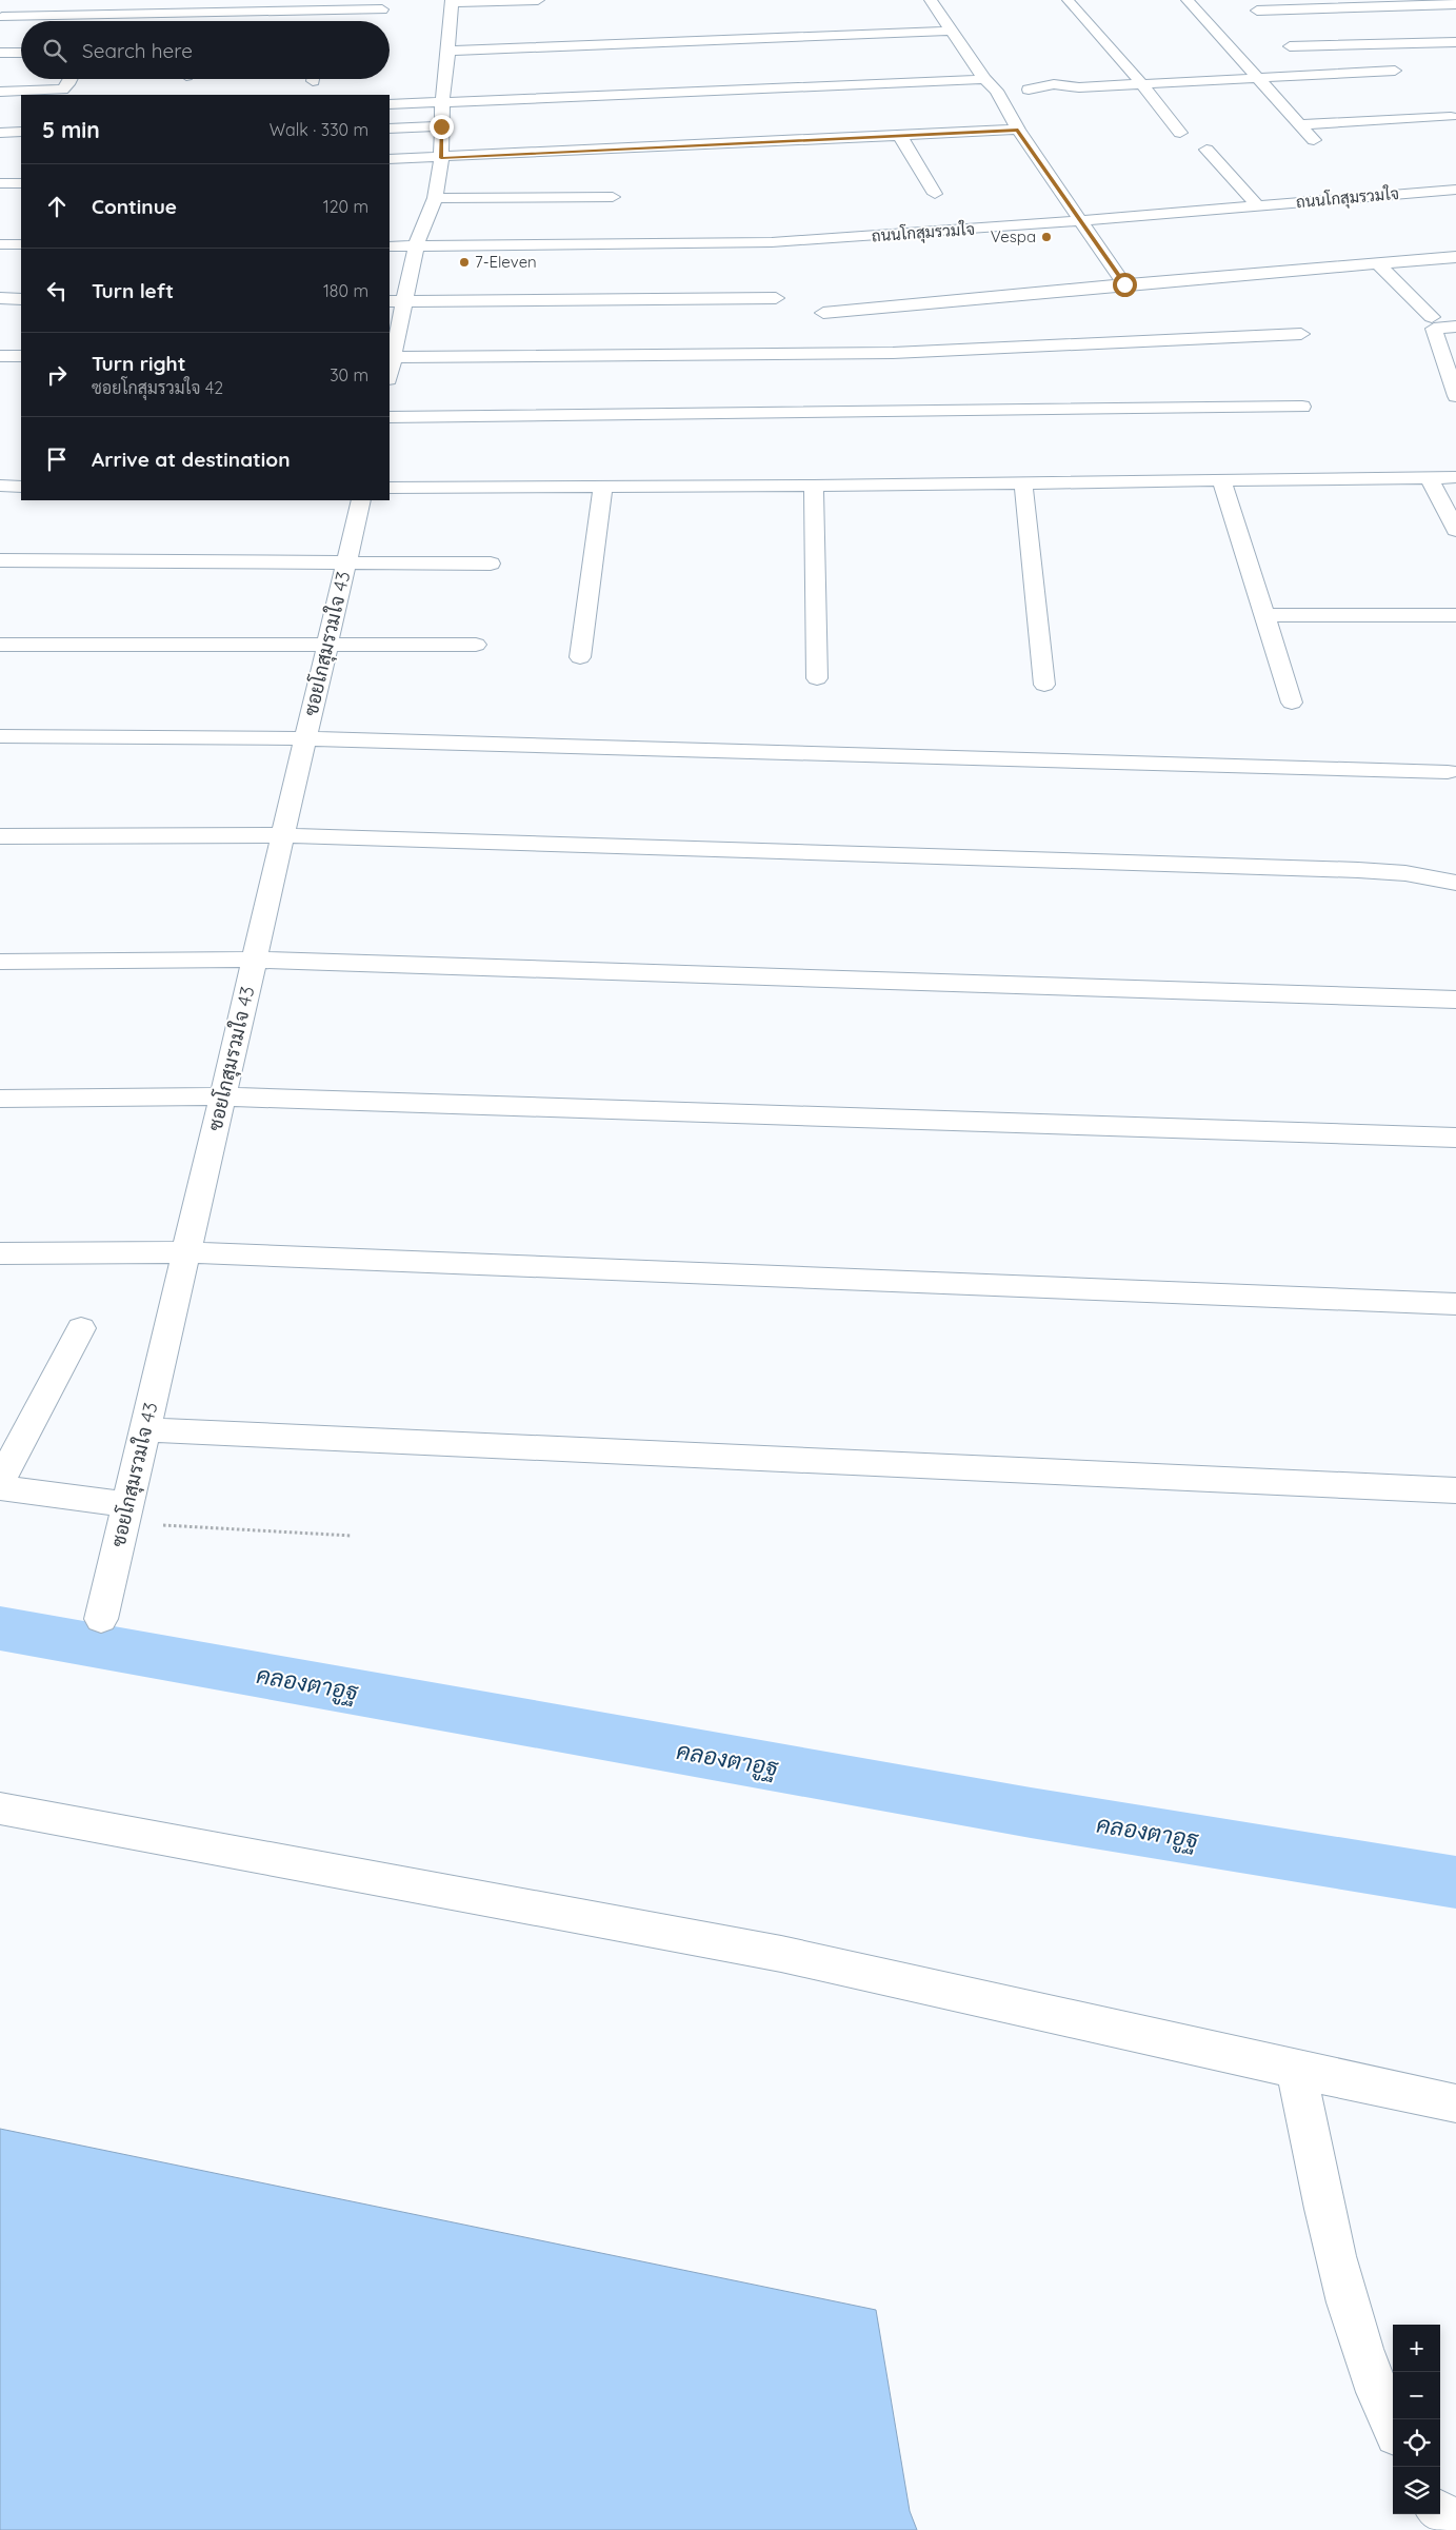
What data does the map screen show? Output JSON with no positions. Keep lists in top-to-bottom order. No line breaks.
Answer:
{"streets":{"street":["ถนนโกสุมรวมใจ","ซอยโกสุมรวมใจ 43"]},"water":["คลองตาอูฐ"],"places":["Vespa","7-Eleven"],"page":{"search":"Search here","heading":["5 min","Walk · 330 m"],"list":[["Continue","120 m"],["Turn left","180 m"],["Turn right","ซอยโกสุมรวมใจ 42","30 m"],"Arrive at destination"],"map_buttons":["+","−"]}}
